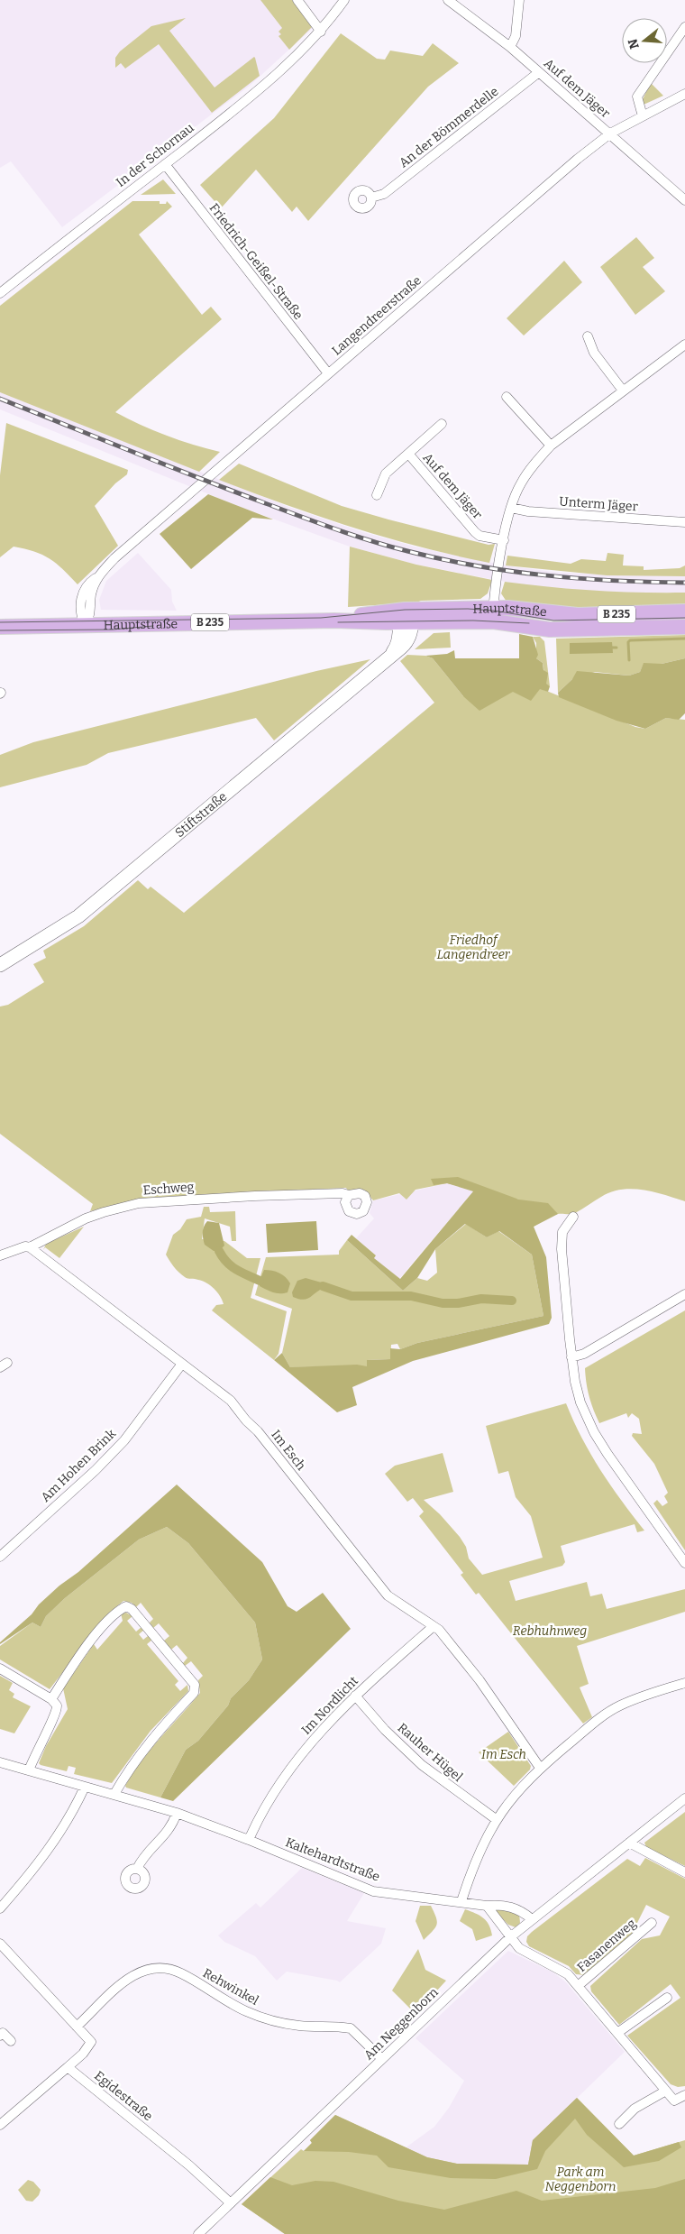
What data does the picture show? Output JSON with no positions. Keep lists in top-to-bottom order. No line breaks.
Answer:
{"streets":{"main road":["Hauptstraße","B 235"],"street":["Auf dem Jäger","An der Bömmerdelle","In der Schornau","Friedrich-Geißel-Straße","Langendreerstraße","Unterm Jäger","Stiftstraße","Eschweg","Im Esch","Am Hohen Brink","Im Nordlicht","Rauher Hügel","Kaltehardtstraße","Fasanenweg","Rehwinkel","Am Neggenborn","Egidestraße"]},"crossings":[["Auf dem Jäger","An der Bömmerdelle"],["Auf dem Jäger","Langendreerstraße"],["In der Schornau","Friedrich-Geißel-Straße"],["Friedrich-Geißel-Straße","Langendreerstraße"],["Langendreerstraße","Hauptstraße"],["Hauptstraße","Stiftstraße"],["Eschweg","Im Esch"],["Im Esch","Am Hohen Brink"],["Im Esch","Im Nordlicht"],["Im Nordlicht","Rauher Hügel"],["Im Nordlicht","Kaltehardtstraße"],["Kaltehardtstraße","Am Neggenborn"],["Rehwinkel","Am Neggenborn"],["Am Neggenborn","Egidestraße"]],"parks":["Friedhof Langendreer","Rebhuhnweg","Im Esch","Park am Neggenborn"],"north":"left"}
